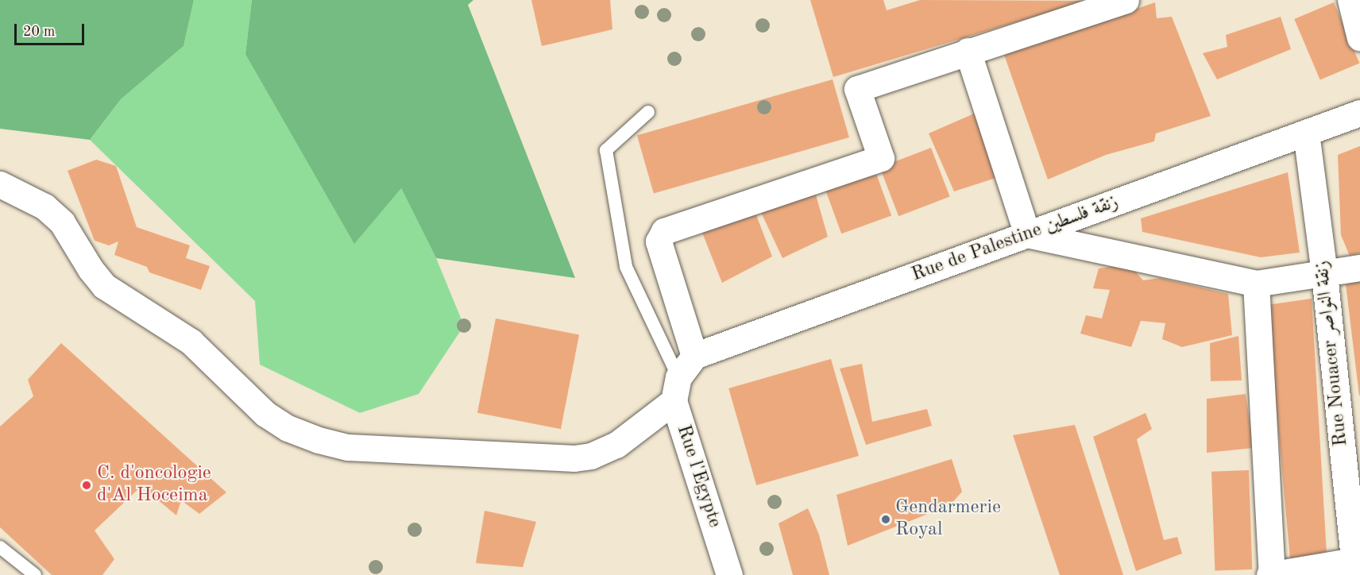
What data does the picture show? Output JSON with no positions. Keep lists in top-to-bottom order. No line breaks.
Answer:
{"streets":{"street":["Rue de Palestine زنقة فلسطين","Rue Nouacer زنقة النواصر","Rue l'Egypte"]},"crossings":[["Rue de Palestine زنقة فلسطين","Rue Nouacer زنقة النواصر"]],"places":["C. d'oncologie d'Al Hoceima","Gendarmerie Royal"],"scale_bar":"20 m"}
